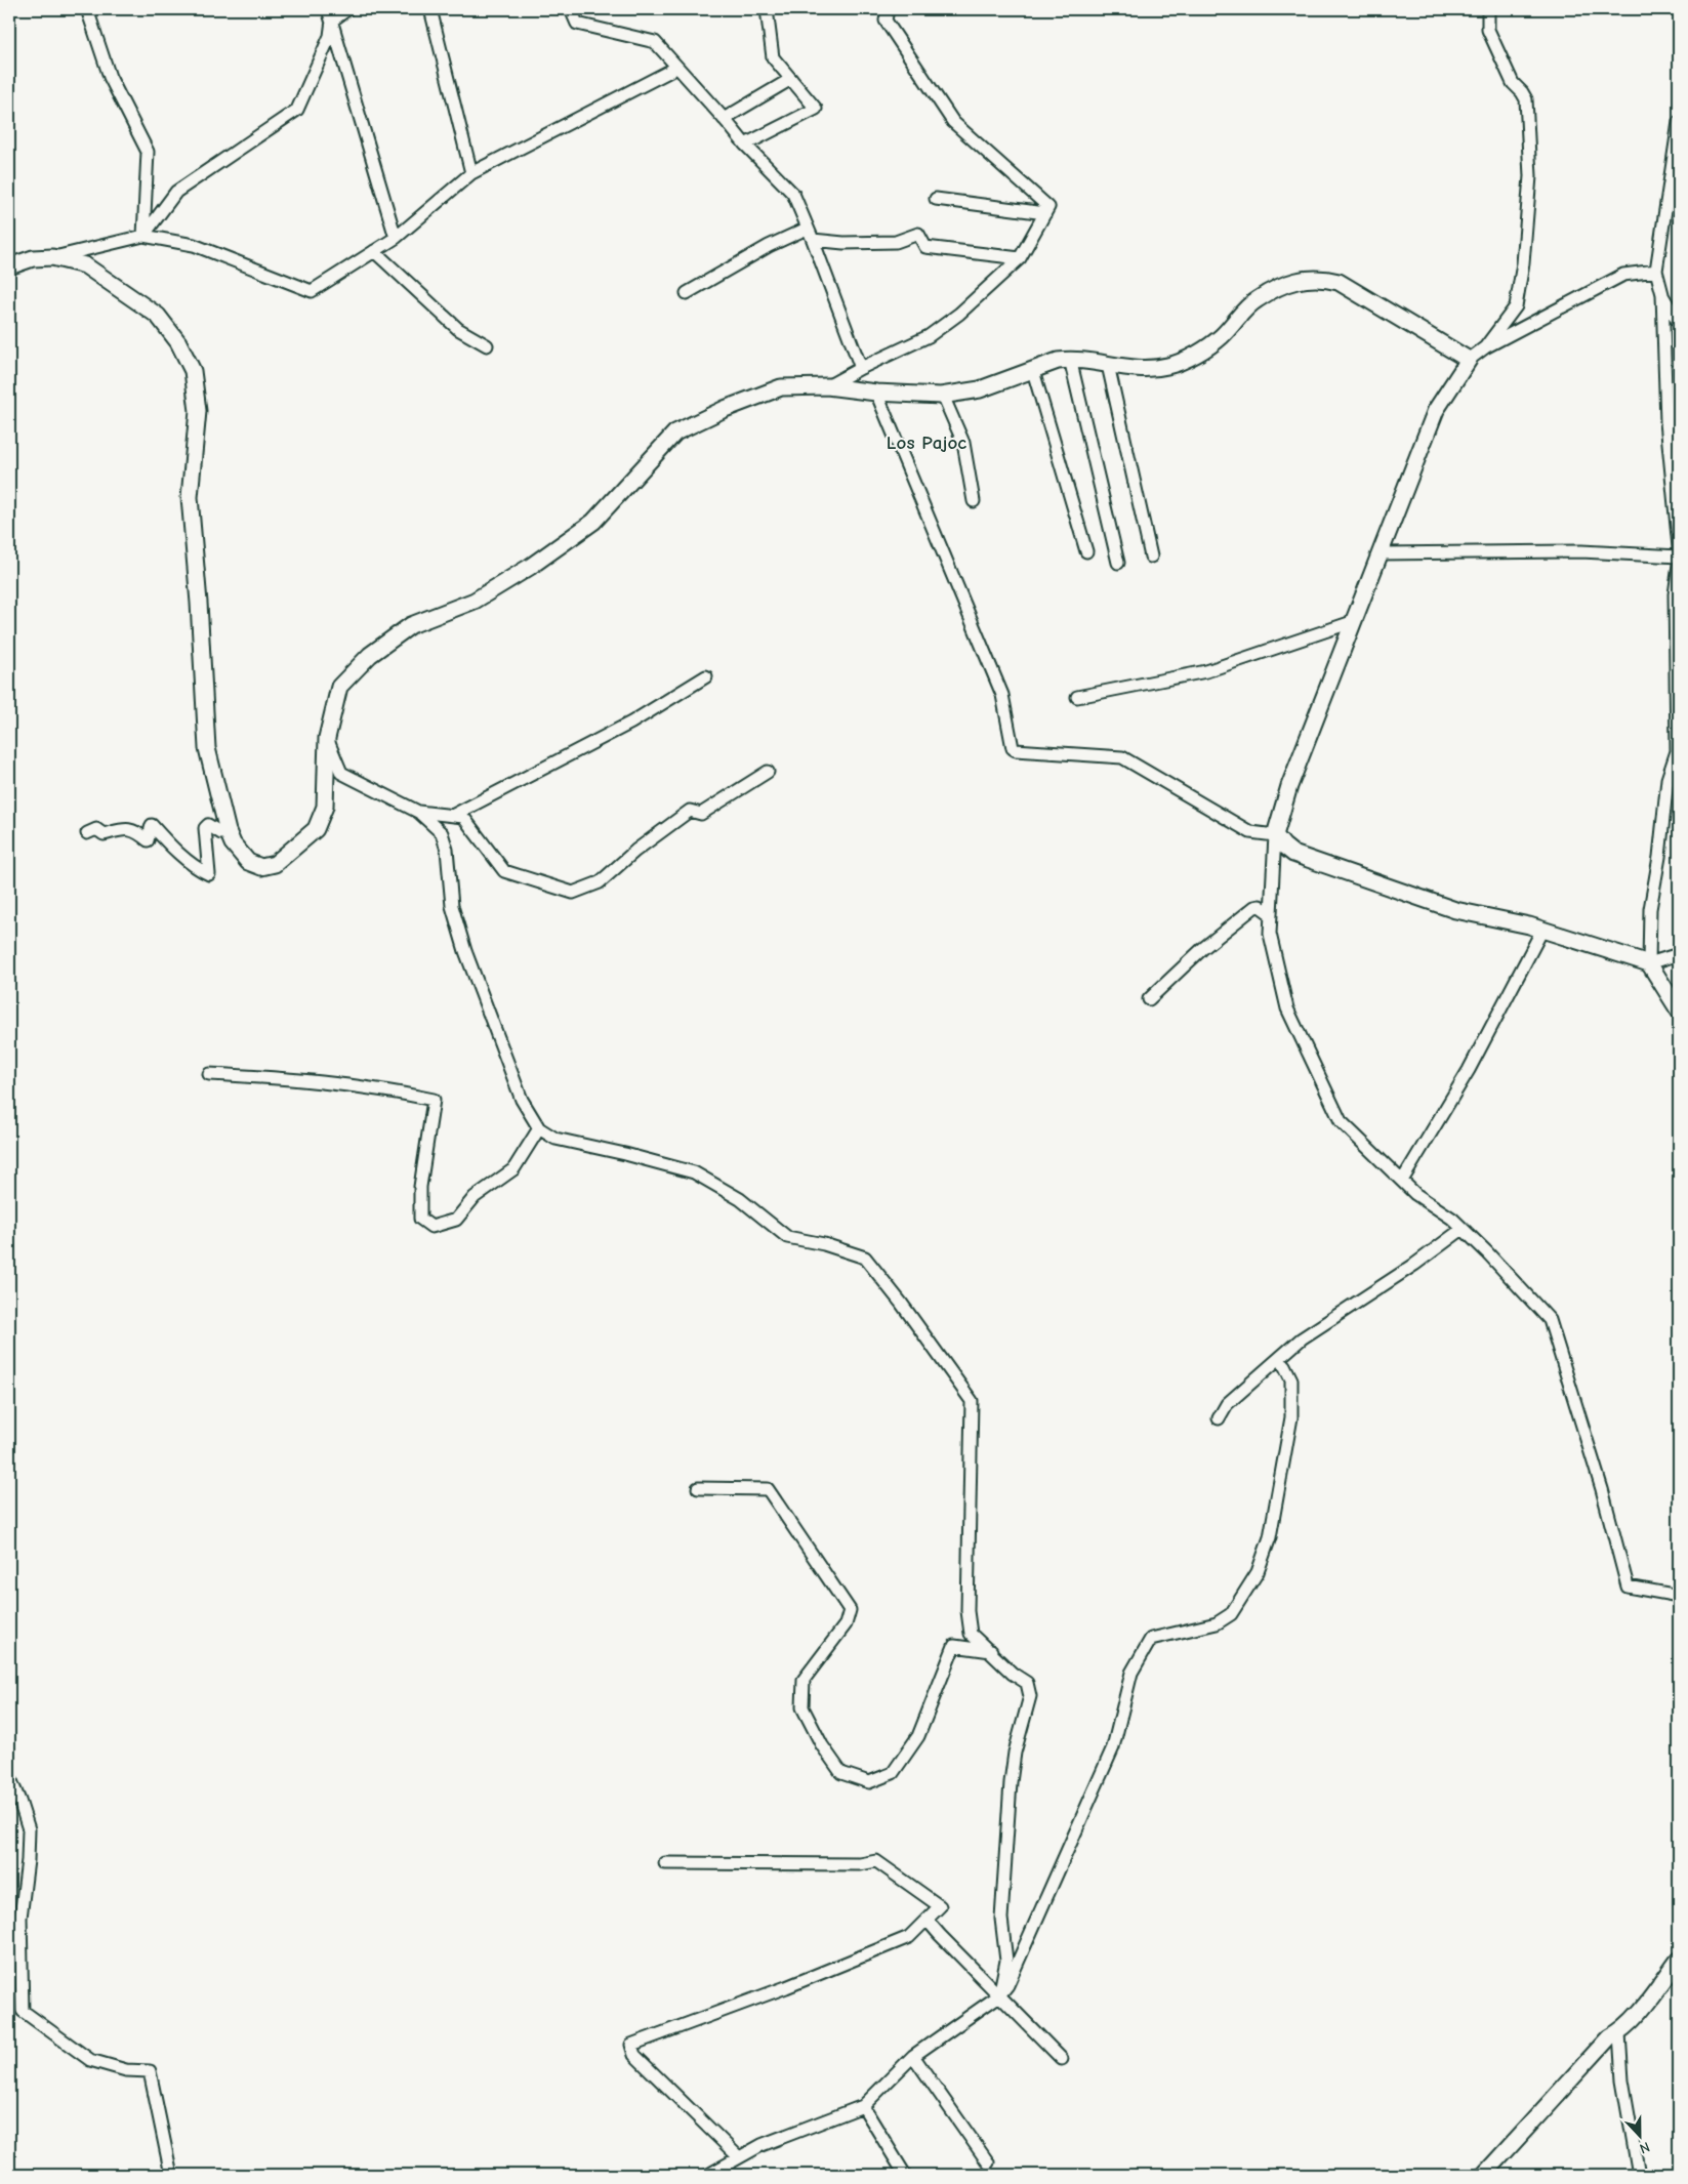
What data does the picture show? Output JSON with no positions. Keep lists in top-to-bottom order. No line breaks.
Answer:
{"districts":["Los Pajoc"],"north":"bottom"}
